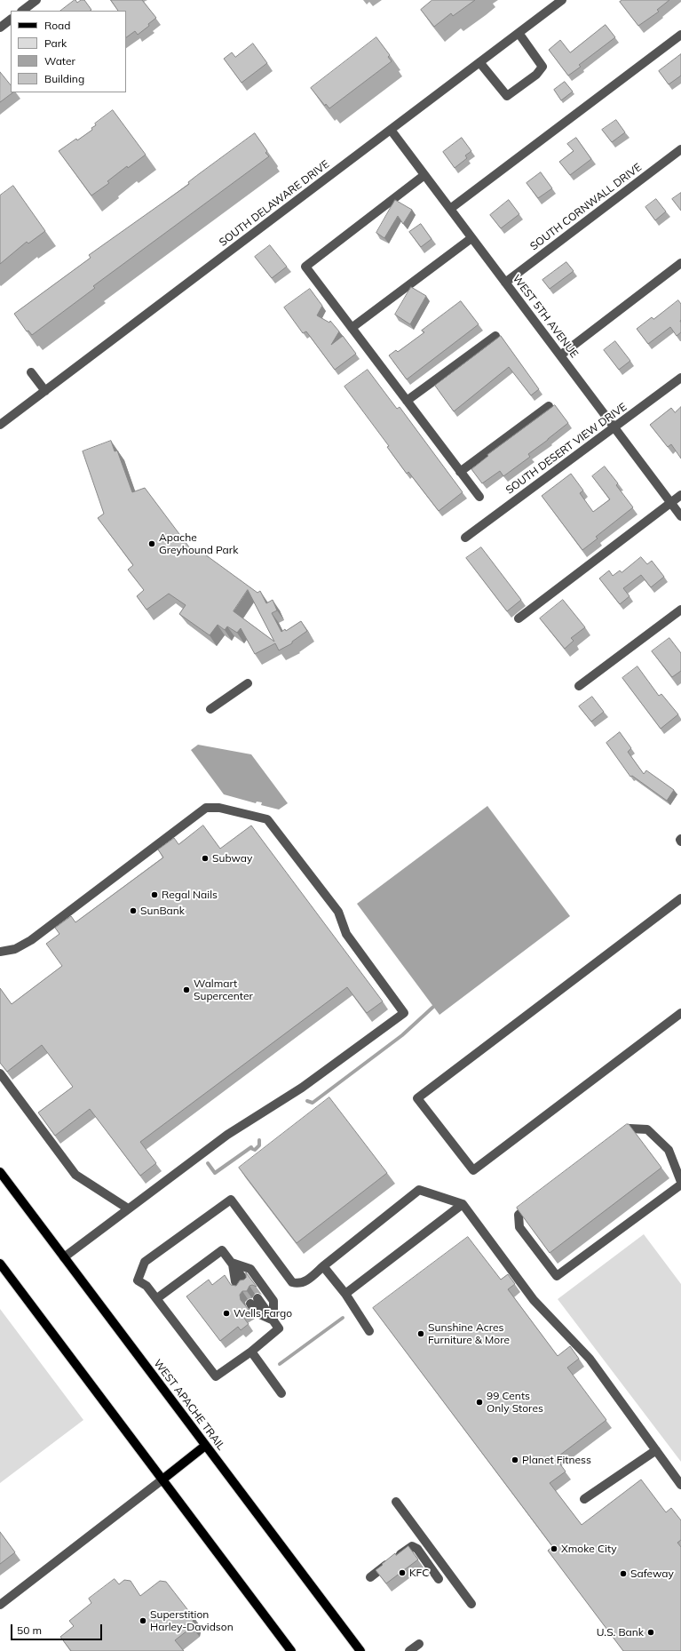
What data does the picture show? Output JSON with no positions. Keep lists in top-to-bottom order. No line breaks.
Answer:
{"streets":{"main road":["WEST APACHE TRAIL"],"street":["SOUTH DELAWARE DRIVE","SOUTH CORNWALL DRIVE","WEST 5TH AVENUE","SOUTH DESERT VIEW DRIVE"]},"crossings":[["SOUTH DELAWARE DRIVE","WEST 5TH AVENUE"],["SOUTH CORNWALL DRIVE","WEST 5TH AVENUE"],["WEST 5TH AVENUE","SOUTH DESERT VIEW DRIVE"]],"places":["Apache Greyhound Park","Subway","Regal Nails","SunBank","Walmart Supercenter","Wells Fargo","Sunshine Acres Furniture & More","99 Cents Only Stores","Planet Fitness","Xmoke City","KFC","Safeway","Superstition Harley-Davidson","U.S. Bank"],"legend":["Road","Park","Water","Building"],"scale_bar":"50 m"}
